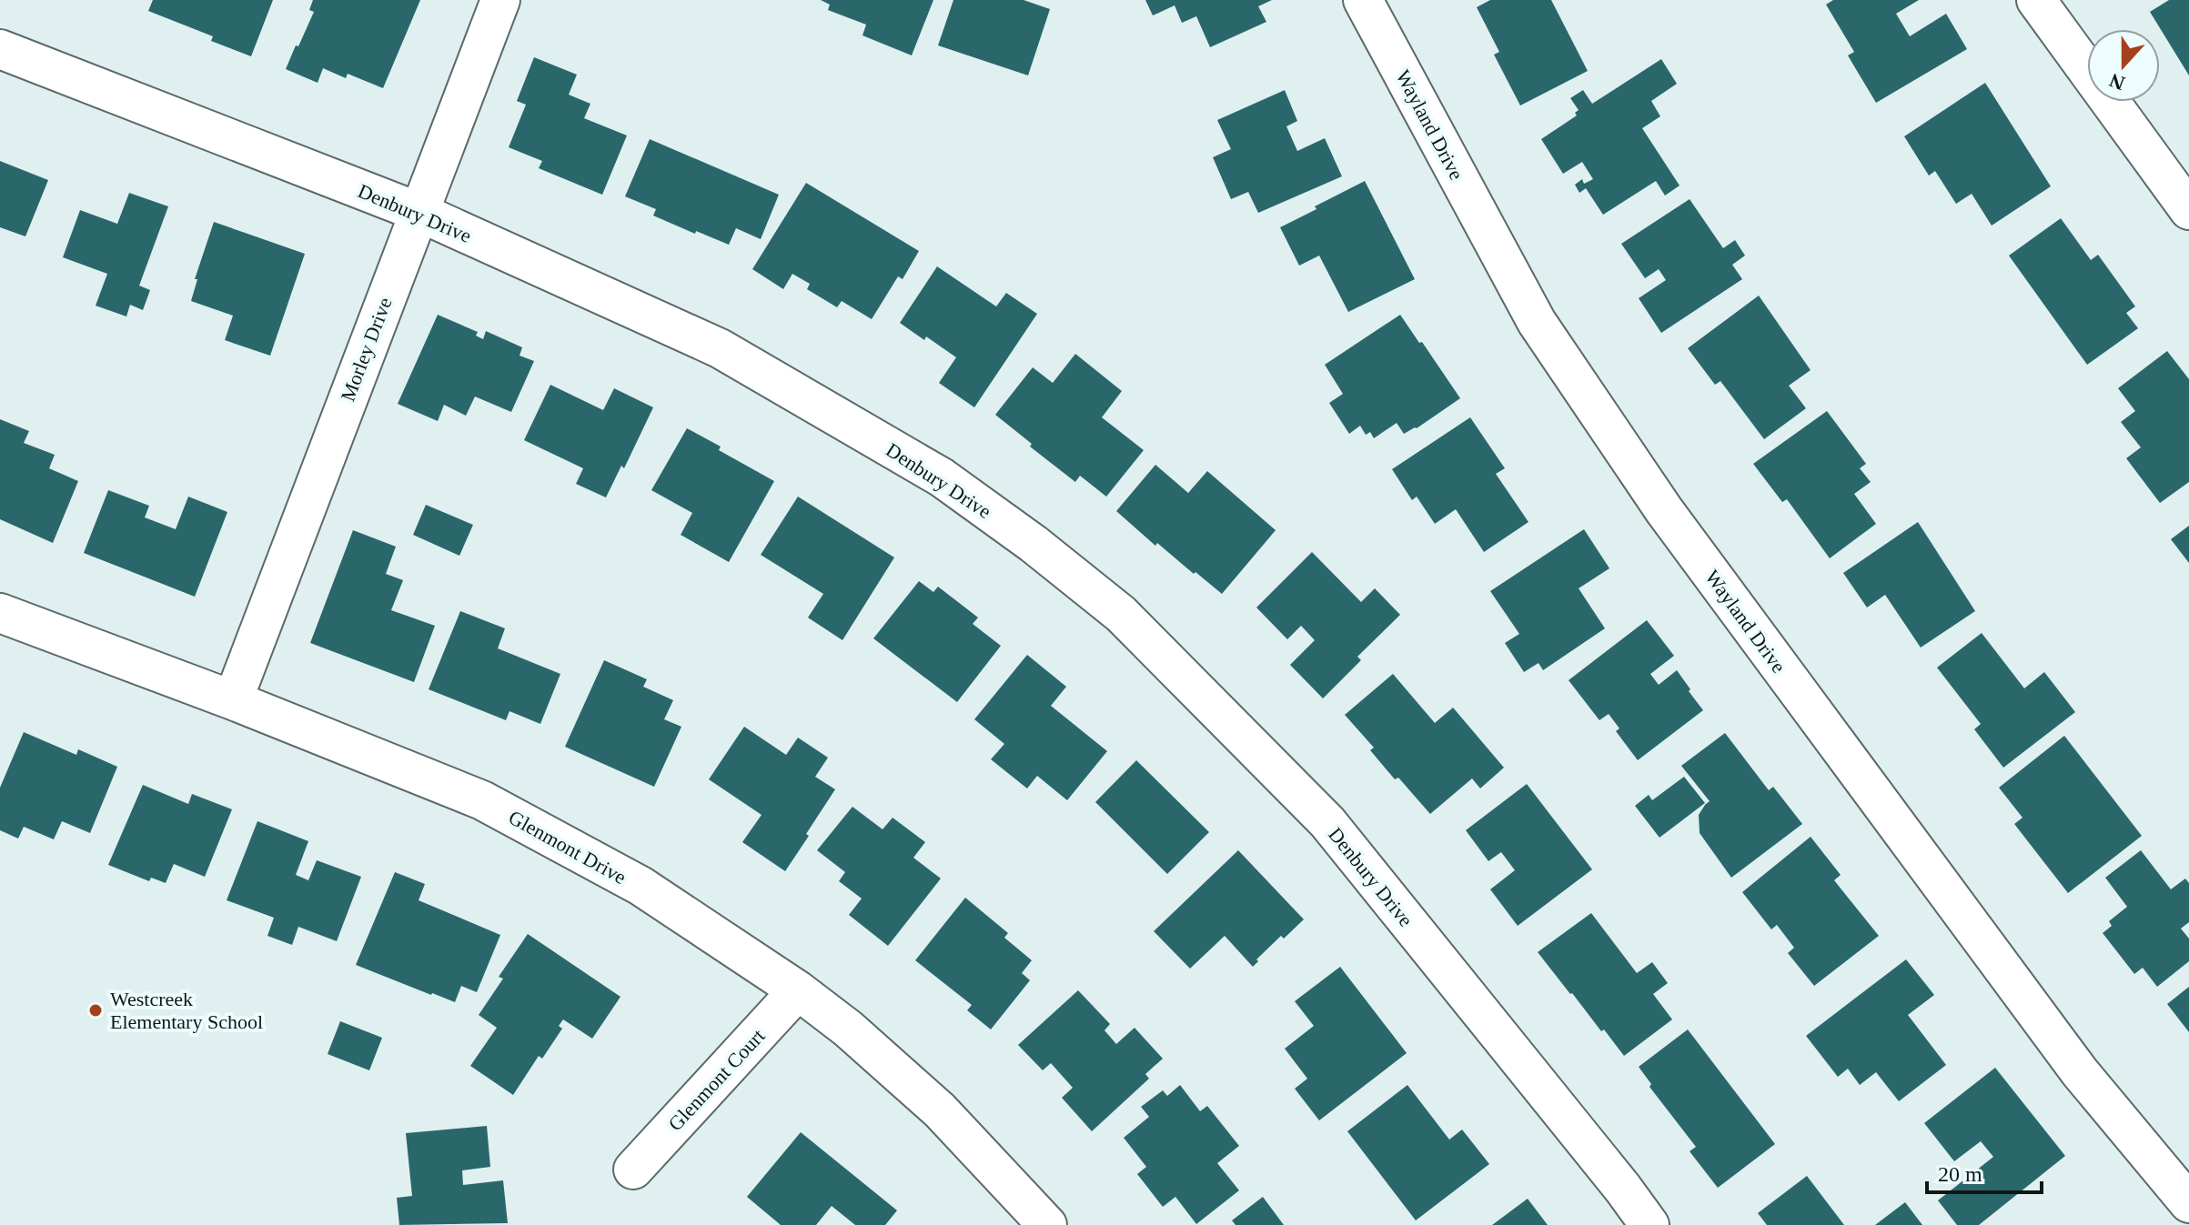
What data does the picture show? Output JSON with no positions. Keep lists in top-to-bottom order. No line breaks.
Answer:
{"streets":{"street":["Wayland Drive","Denbury Drive","Morley Drive","Glenmont Drive","Glenmont Court"]},"crossings":[["Denbury Drive","Morley Drive"],["Morley Drive","Glenmont Drive"],["Glenmont Drive","Glenmont Court"]],"places":["Westcreek Elementary School"],"scale_bar":"20 m","north":"bottom"}
